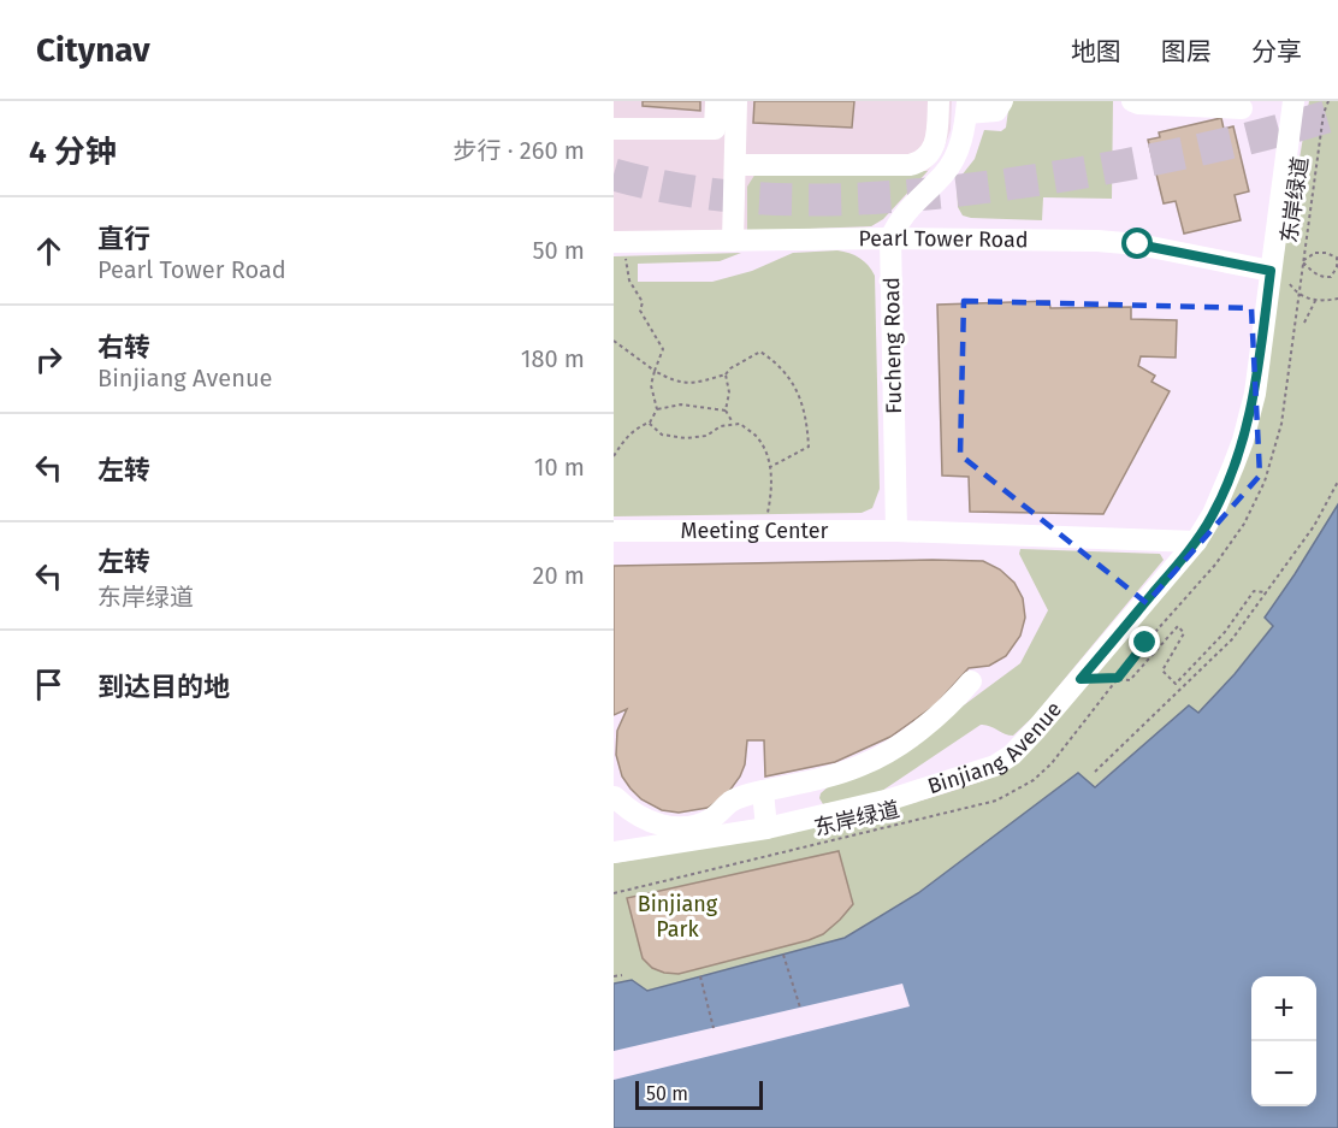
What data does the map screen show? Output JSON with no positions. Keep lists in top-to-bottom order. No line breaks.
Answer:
{"streets":{"street":["Pearl Tower Road","Fucheng Road","Meeting Center","Binjiang Avenue"],"path":["东岸绿道"]},"crossings":[["Pearl Tower Road","Fucheng Road"],["Pearl Tower Road","Binjiang Avenue"],["Fucheng Road","Meeting Center"],["Meeting Center","Binjiang Avenue"]],"parks":["Binjiang Park"],"scale_bar":"50 m","page":{"header":"Citynav","nav":["地图","图层","分享"],"heading":["4 分钟","步行 · 260 m"],"list":[["直行","Pearl Tower Road","50 m"],["右转","Binjiang Avenue","180 m"],["左转","10 m"],["左转","东岸绿道","20 m"],"到达目的地"],"map_buttons":["+","−"],"scale":"50 m"}}
